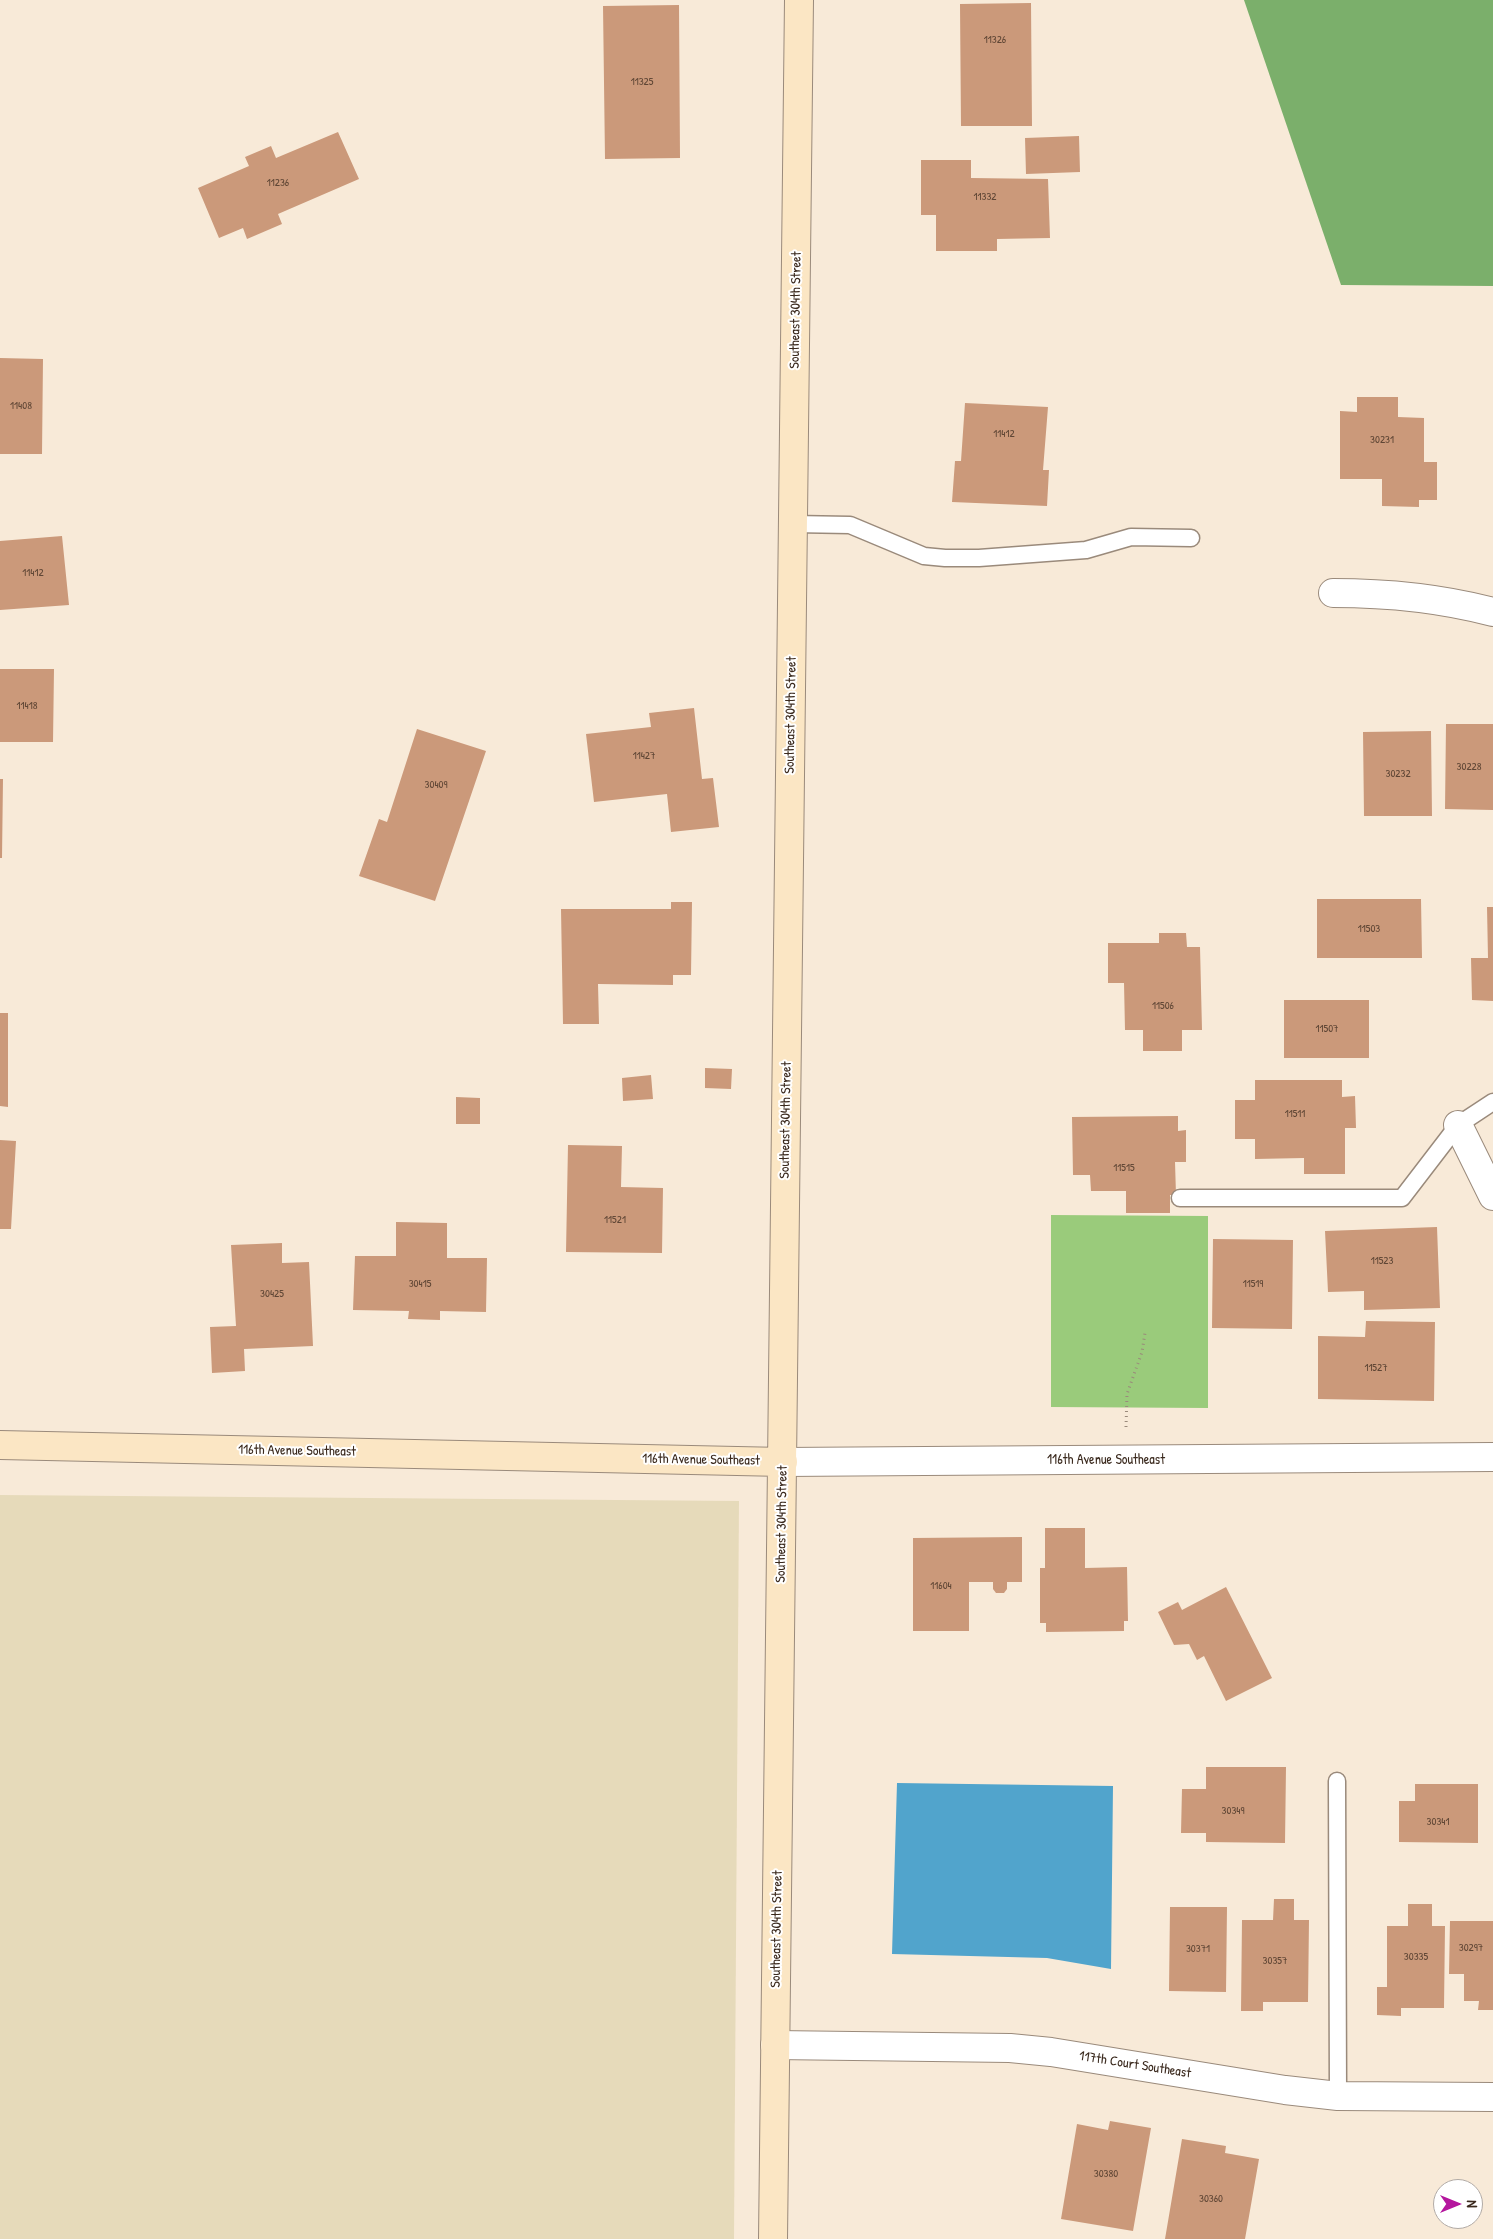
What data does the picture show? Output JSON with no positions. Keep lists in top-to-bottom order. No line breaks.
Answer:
{"streets":{"street":["Southeast 304th Street","116th Avenue Southeast","117th Court Southeast"]},"crossings":[["Southeast 304th Street","116th Avenue Southeast"],["Southeast 304th Street","117th Court Southeast"]],"house_numbers":["11326","11325","11236","11332","11408","11412","30231","11412","11418","11427","30228","30232","30409","11503","11506","11507","11511","11515","11521","11523","30415","11519","30425","11527","11604","30349","30341","30297","30371","30335","30357","30380","30360"],"north":"right"}
